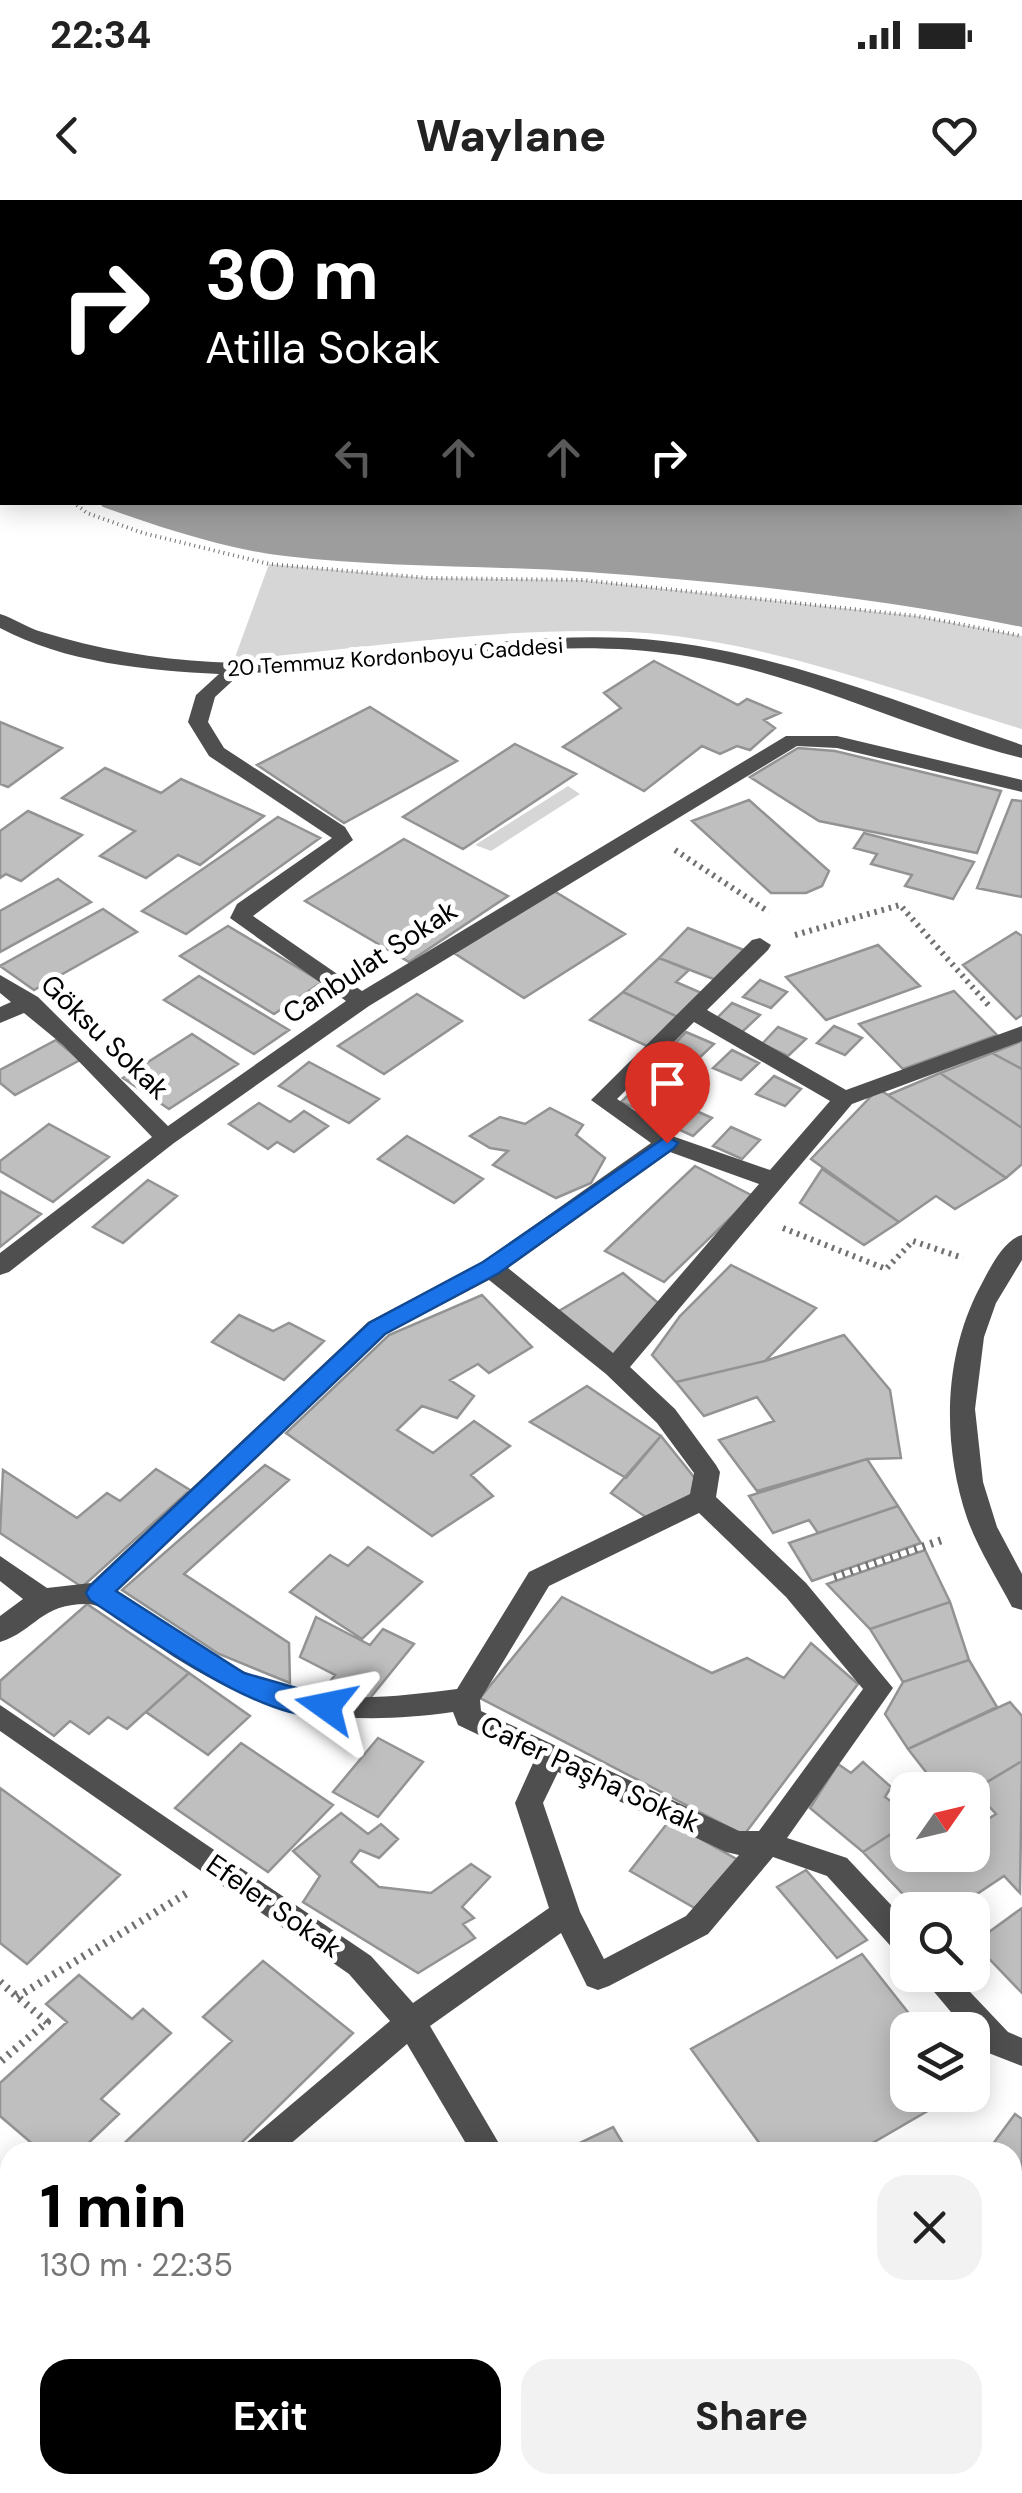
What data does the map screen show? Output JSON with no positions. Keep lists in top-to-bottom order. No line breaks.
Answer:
{"streets":{"street":["20 Temmuz Kordonboyu Caddesi","Canbulat Sokak","Göksu Sokak","Cafer Paşha Sokak","Efeler Sokak"]},"crossings":[["Canbulat Sokak","Göksu Sokak"]],"north":"top right","page":{"status":"22:34","header":"Waylane","turn":["30 m","Atilla Sokak"],"heading":["1 min","130 m · 22:35"],"buttons":["Exit","Share"]}}
